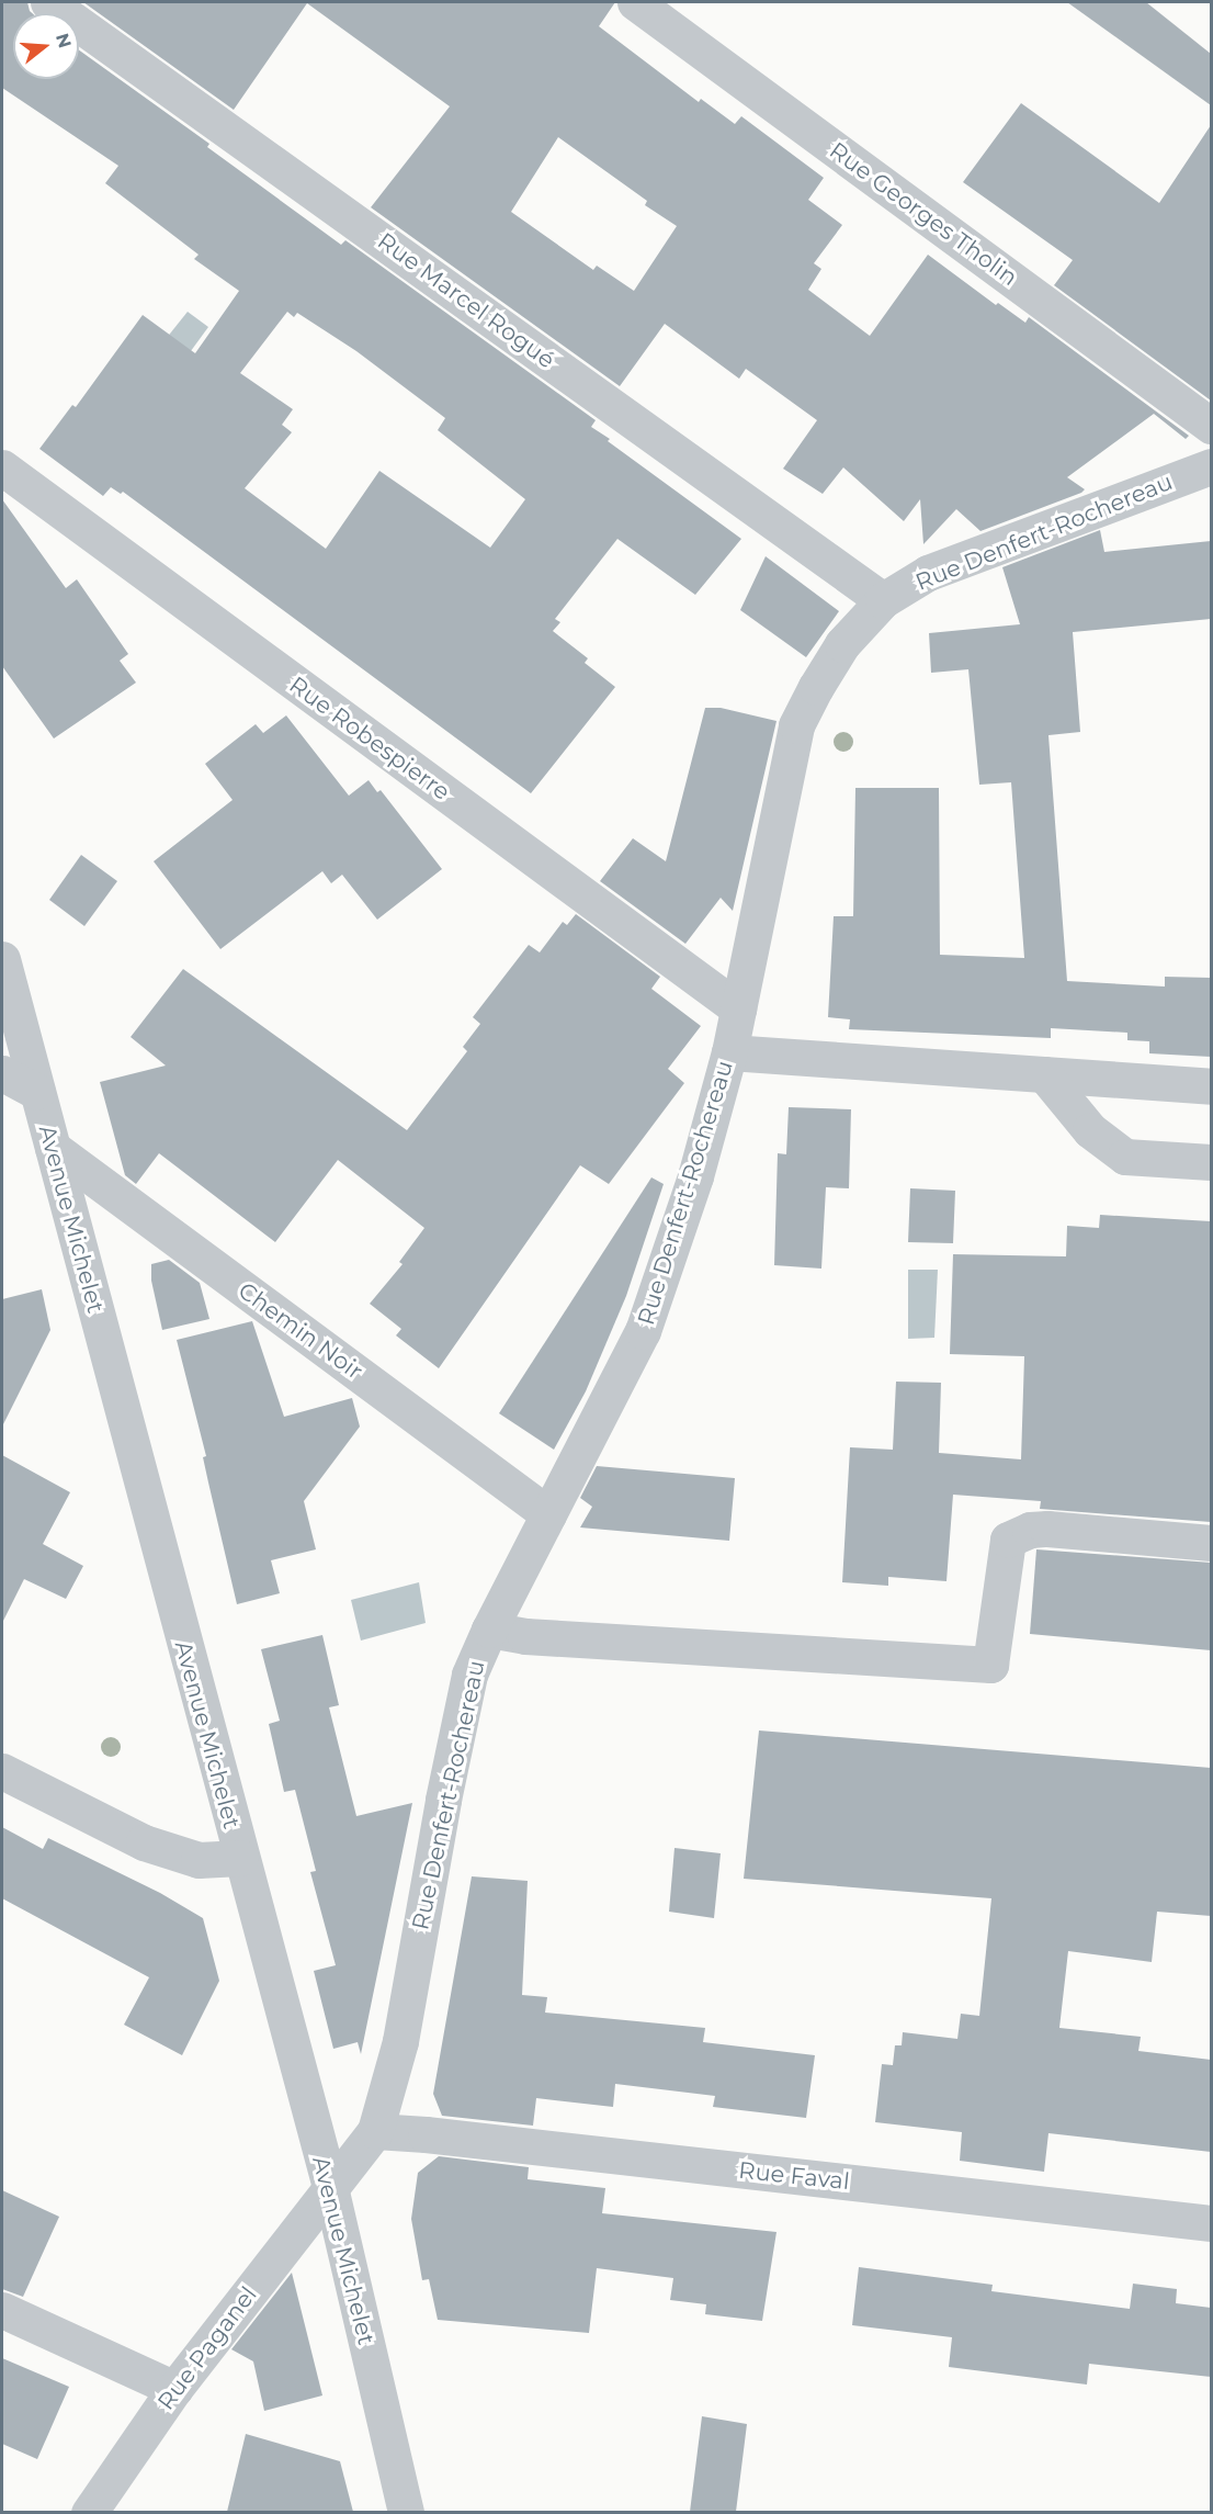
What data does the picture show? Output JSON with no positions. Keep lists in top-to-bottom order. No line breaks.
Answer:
{"streets":{"street":["Rue Georges Tholin","Rue Marcel Rogué","Rue Denfert-Rochereau","Rue Robespierre","Avenue Michelet","Chemin Noir","Rue Faval","Rue Paganel"]},"crossings":[["Rue Marcel Rogué","Rue Denfert-Rochereau"],["Rue Denfert-Rochereau","Rue Robespierre"],["Rue Denfert-Rochereau","Avenue Michelet"],["Rue Denfert-Rochereau","Chemin Noir"],["Rue Denfert-Rochereau","Rue Faval"],["Rue Denfert-Rochereau","Rue Paganel"],["Avenue Michelet","Chemin Noir"],["Avenue Michelet","Rue Paganel"]],"north":"right"}
